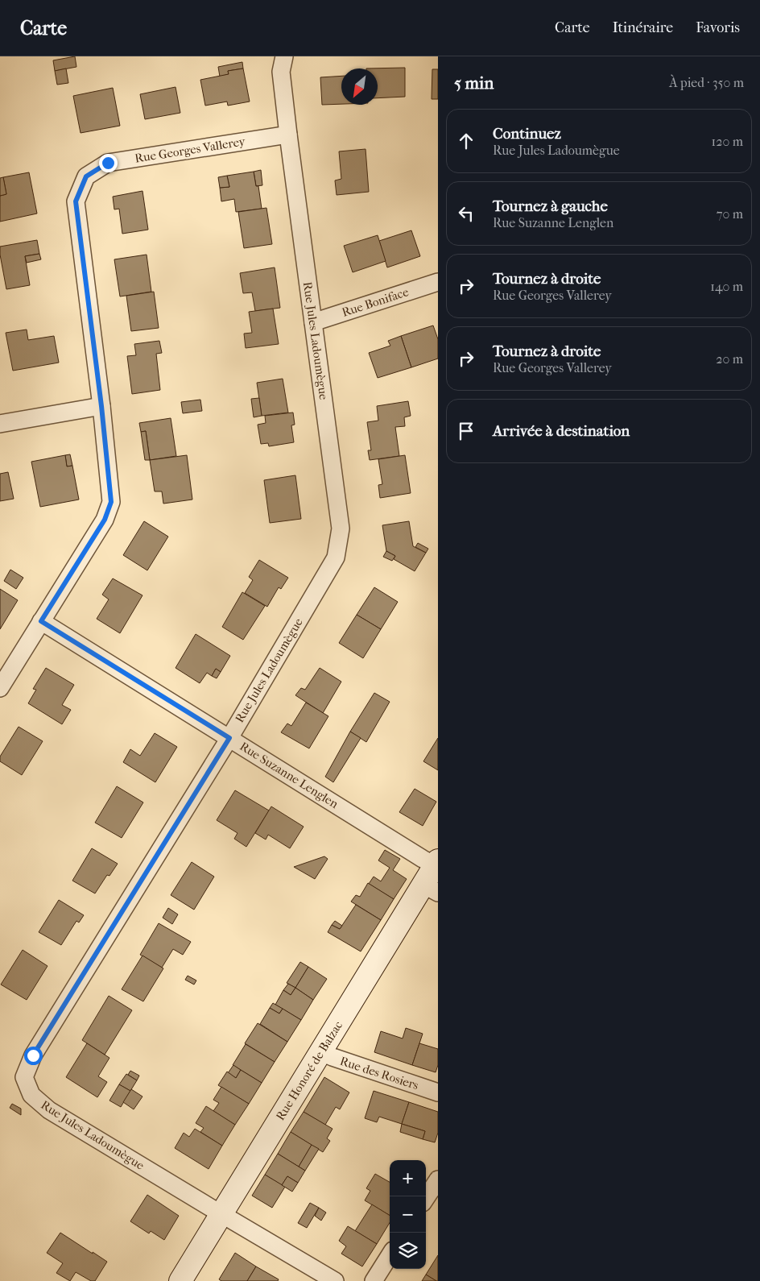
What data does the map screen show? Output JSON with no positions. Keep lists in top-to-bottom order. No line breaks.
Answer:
{"streets":{"street":["Rue Georges Vallerey","Rue Boniface","Rue Jules Ladoumègue","Rue Suzanne Lenglen","Rue Honoré de Balzac","Rue des Rosiers"]},"crossings":[["Rue Georges Vallerey","Rue Jules Ladoumègue"],["Rue Georges Vallerey","Rue Suzanne Lenglen"],["Rue Boniface","Rue Jules Ladoumègue"],["Rue Jules Ladoumègue","Rue Suzanne Lenglen"],["Rue Jules Ladoumègue","Rue Honoré de Balzac"],["Rue Suzanne Lenglen","Rue Honoré de Balzac"],["Rue Honoré de Balzac","Rue des Rosiers"]],"north":"bottom left","page":{"header":"Carte","nav":["Carte","Itinéraire","Favoris"],"heading":["5 min","À pied · 350 m"],"list":[["Continuez","Rue Jules Ladoumègue","120 m"],["Tournez à gauche","Rue Suzanne Lenglen","70 m"],["Tournez à droite","Rue Georges Vallerey","140 m"],["Tournez à droite","Rue Georges Vallerey","20 m"],"Arrivée à destination"],"map_buttons":["+","−"]}}
